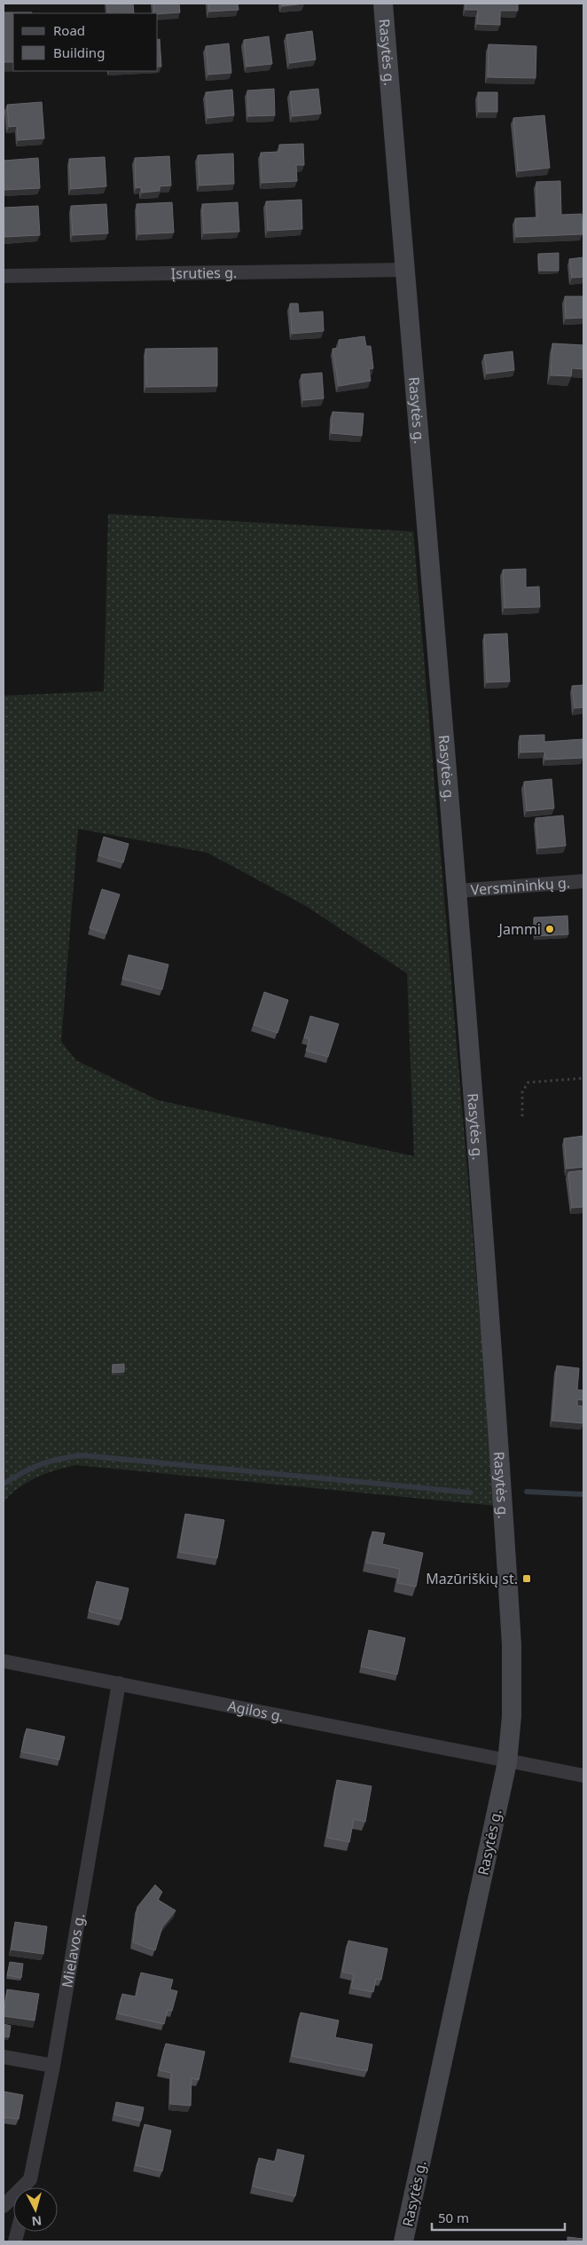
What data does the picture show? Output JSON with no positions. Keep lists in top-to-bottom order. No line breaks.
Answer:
{"streets":{"main road":["Rasytės g."],"street":["Įsruties g.","Versmininkų g.","Agilos g.","Mielavos g."]},"crossings":[["Rasytės g.","Įsruties g."],["Rasytės g.","Versmininkų g."],["Rasytės g.","Agilos g."],["Agilos g.","Mielavos g."]],"places":{"other":["Jammi"],"transit":["Mazūriškių st."]},"legend":["Road","Building"],"scale_bar":"50 m","north":"bottom"}
